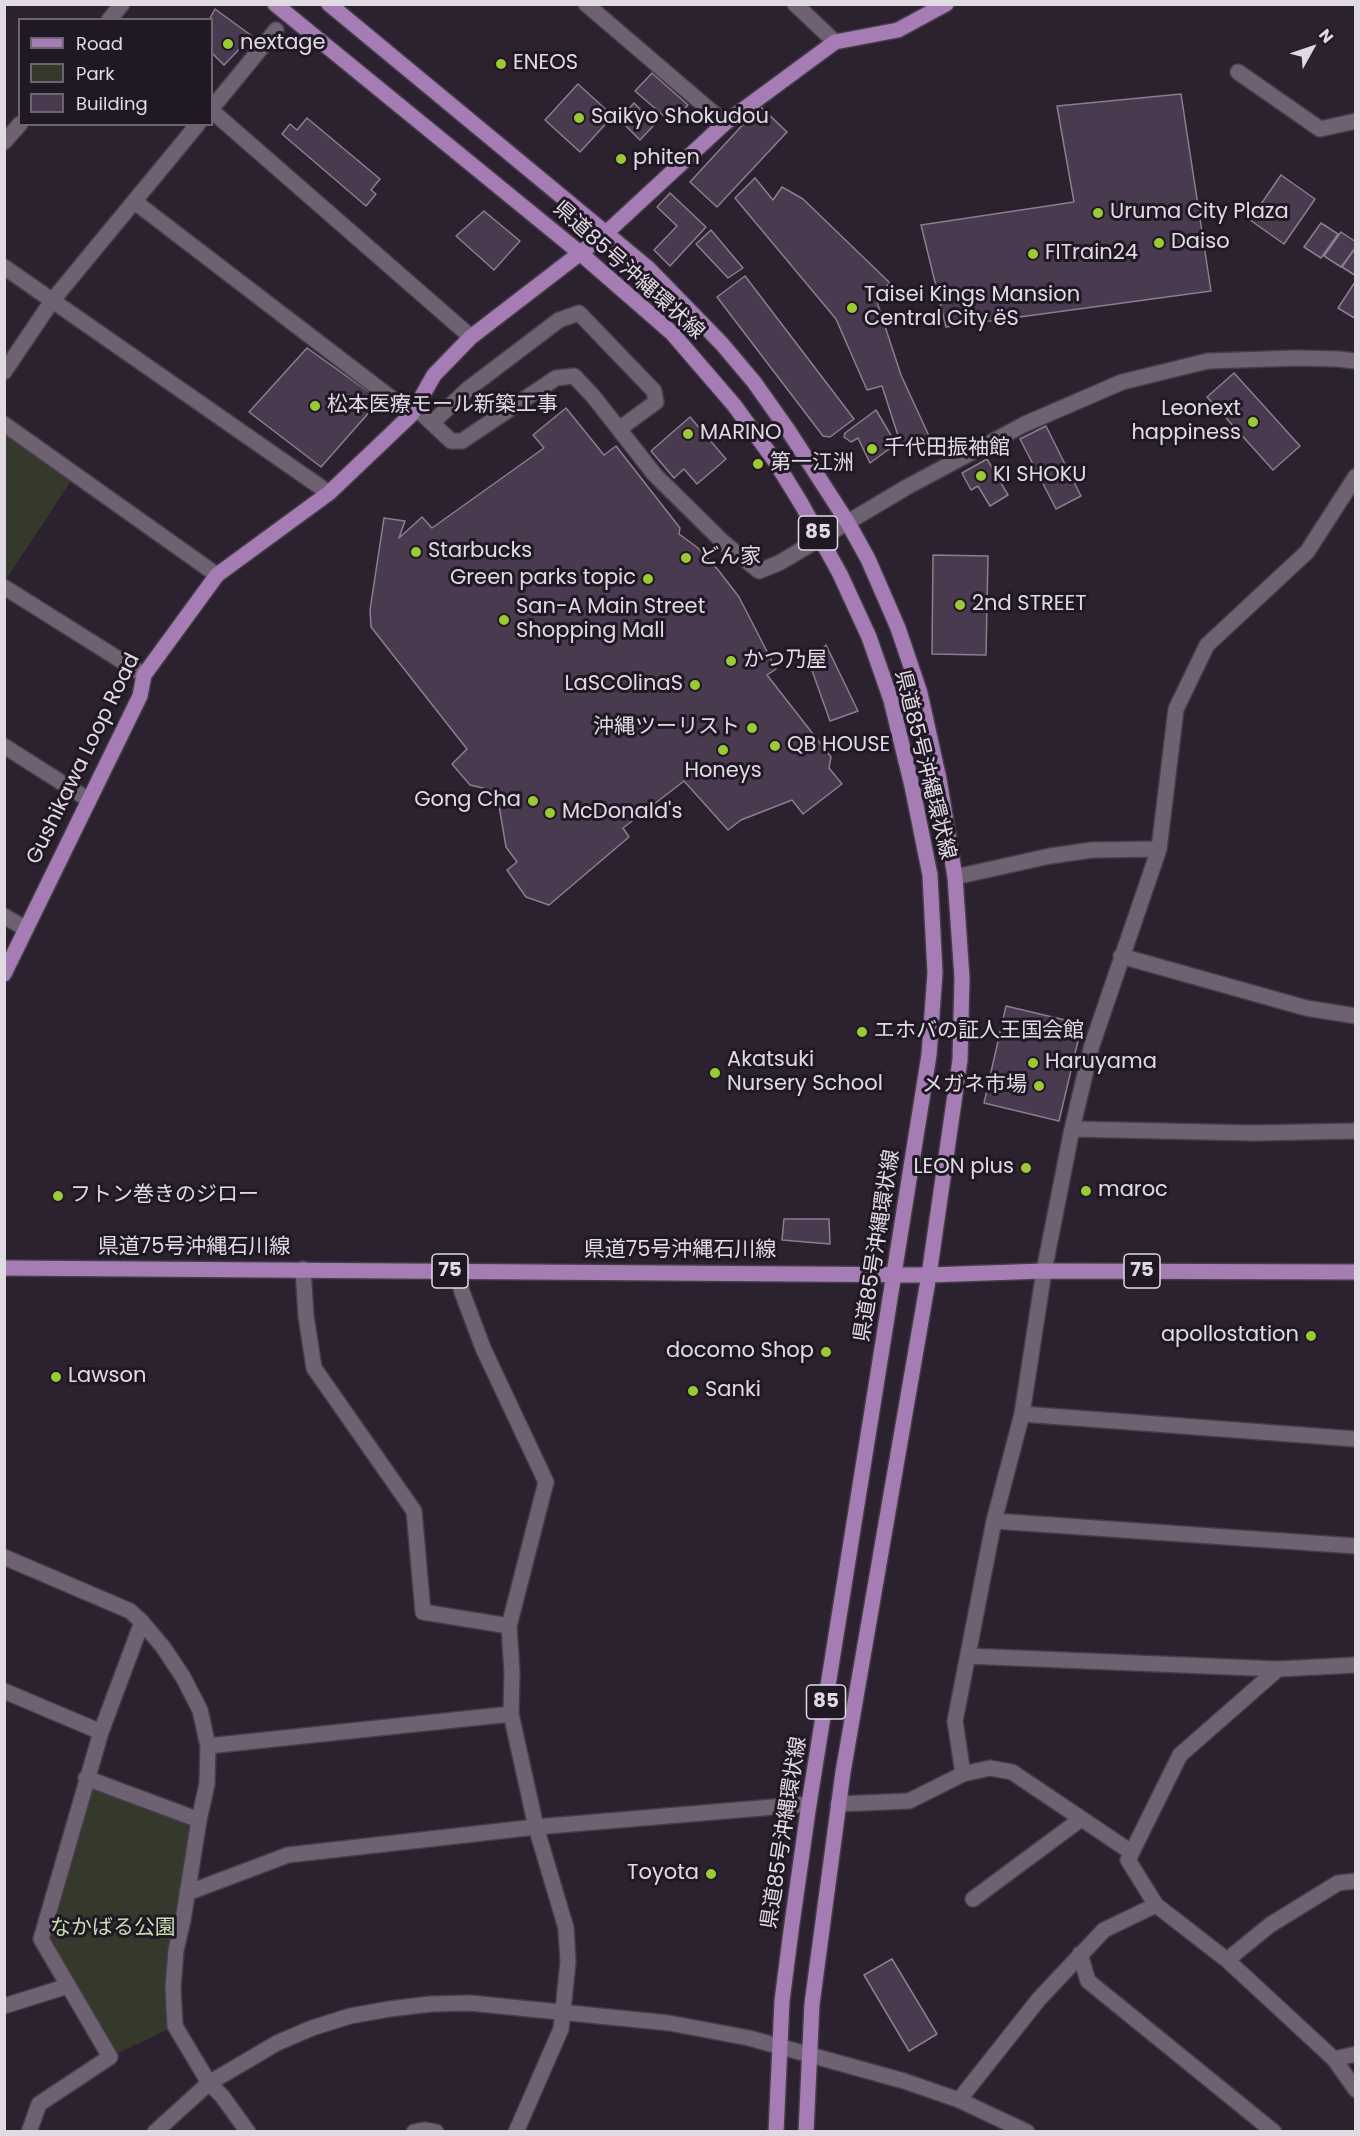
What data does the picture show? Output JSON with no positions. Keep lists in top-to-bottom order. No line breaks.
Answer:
{"streets":{"main road":["県道85号沖縄環状線","85","Gushikawa Loop Road","県道75号沖縄石川線","75"]},"crossings":[["県道85号沖縄環状線","Gushikawa Loop Road"],["県道85号沖縄環状線","県道75号沖縄石川線"]],"parks":["なかばる公園"],"places":["nextage","ENEOS","Saikyo Shokudou","phiten","Uruma City Plaza","Daiso","FITrain24","Taisei Kings Mansion Central City ëS","松本医療モール新築工事","Leonext happiness","MARINO","千代田振袖館","第一江洲","KI SHOKU","Starbucks","どん家","Green parks topic","2nd STREET","San-A Main Street Shopping Mall","かつ乃屋","LaSCOlinaS","沖縄ツーリスト","QB HOUSE","Honeys","Gong Cha","McDonald's","エホバの証人王国会館","Haruyama","Akatsuki Nursery School","メガネ市場","LEON plus","maroc","フトン巻きのジロー","apollostation","docomo Shop","Lawson","Sanki","Toyota"],"legend":["Road","Park","Building"],"north":"top right"}
